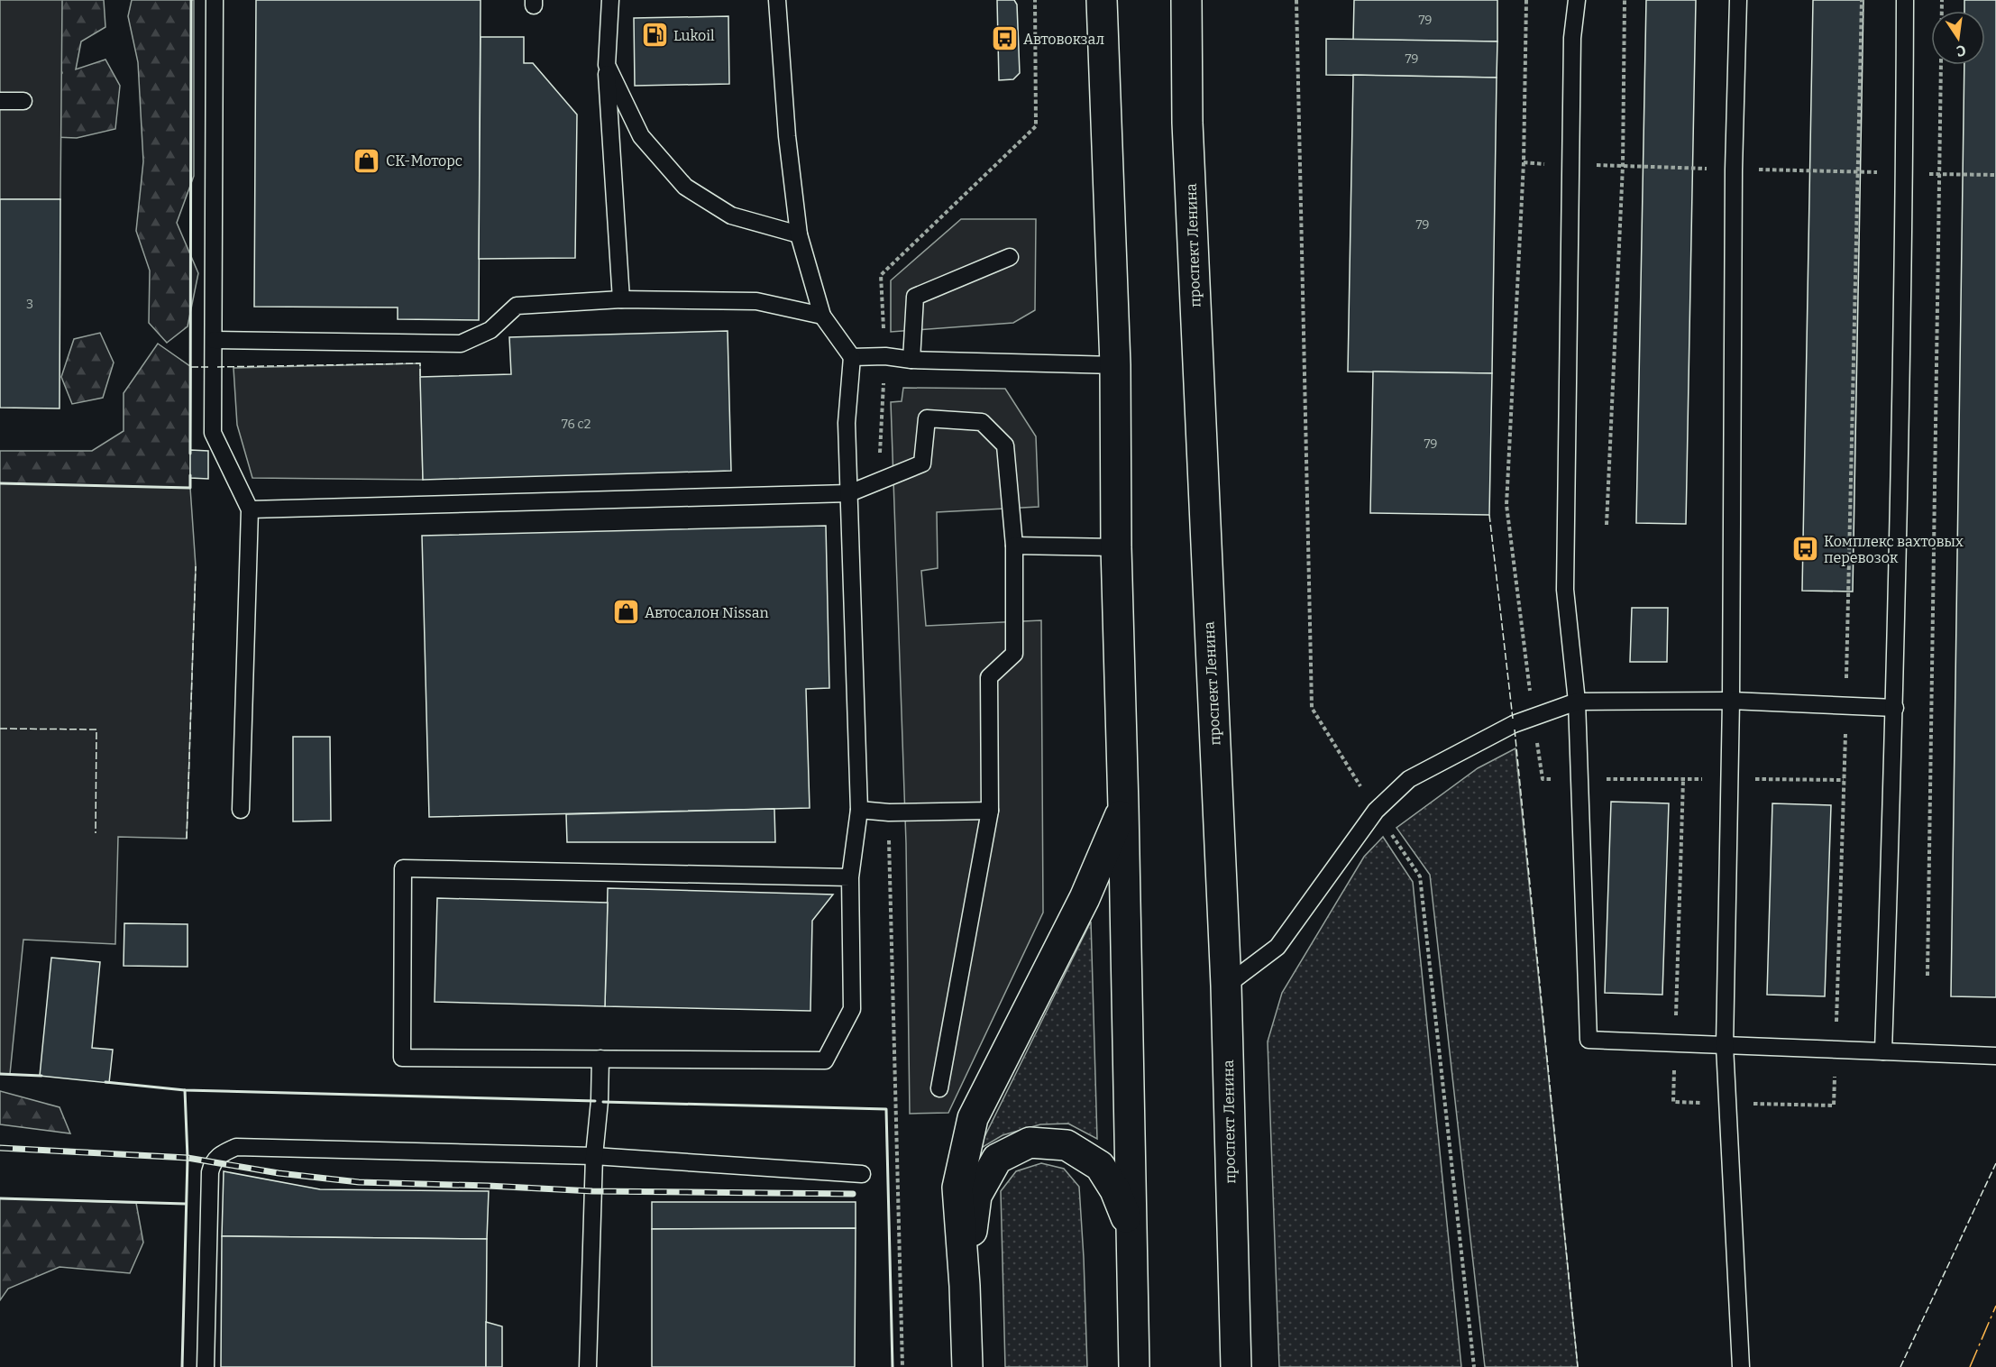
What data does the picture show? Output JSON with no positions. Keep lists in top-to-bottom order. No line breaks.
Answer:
{"streets":{"main road":["проспект Ленина"]},"places":{"fuel station":["Lukoil"],"bus stop":["Автовокзал","Комплекс вахтовых перевозок"],"shop":["СК-Моторс","Автосалон Nissan"]},"house_numbers":["79","79","79","3","76 с2","79"],"north":"bottom"}
